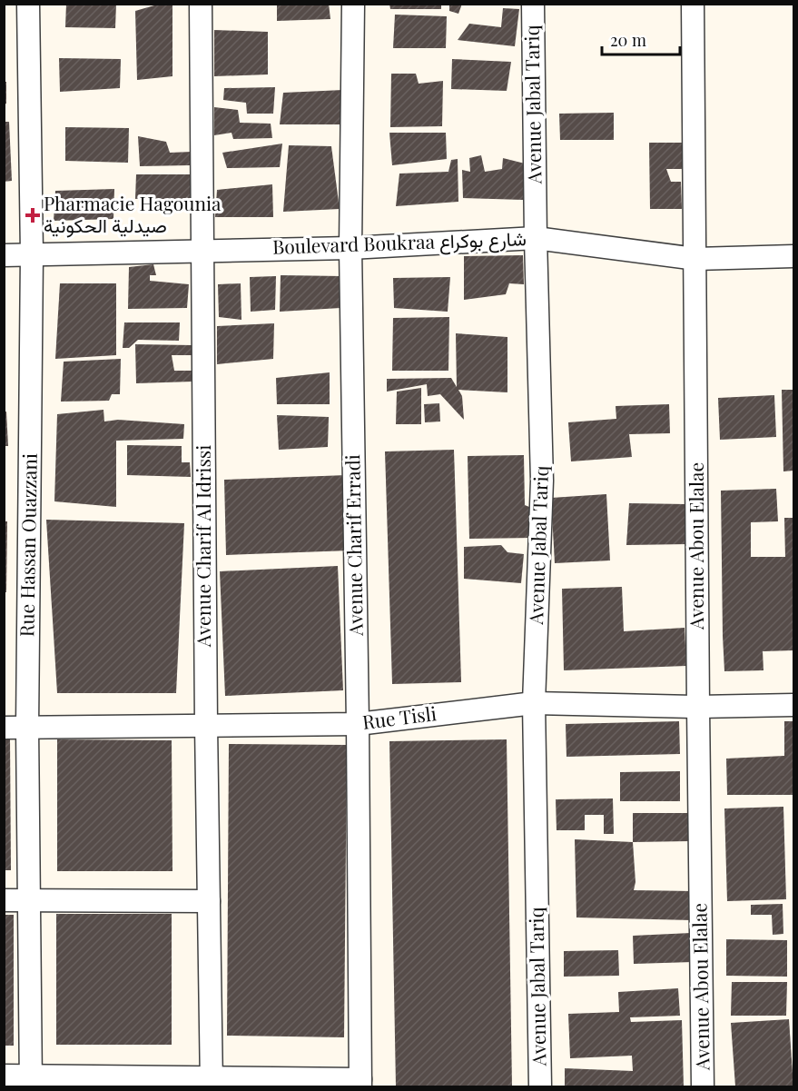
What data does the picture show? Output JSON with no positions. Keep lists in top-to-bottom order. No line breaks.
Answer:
{"streets":{"street":["Avenue Jabal Tariq","Boulevard Boukraa شارع بوكراع","Rue Hassan Ouazzani","Avenue Charif Erradi","Avenue Charif Al Idrissi","Avenue Abou Elalae","Rue Tisli"]},"crossings":[["Avenue Jabal Tariq","Boulevard Boukraa شارع بوكراع"],["Avenue Jabal Tariq","Rue Tisli"],["Boulevard Boukraa شارع بوكراع","Rue Hassan Ouazzani"],["Boulevard Boukraa شارع بوكراع","Avenue Charif Erradi"],["Boulevard Boukraa شارع بوكراع","Avenue Charif Al Idrissi"],["Boulevard Boukraa شارع بوكراع","Avenue Abou Elalae"],["Rue Hassan Ouazzani","Rue Tisli"],["Avenue Charif Erradi","Rue Tisli"],["Avenue Charif Al Idrissi","Rue Tisli"],["Avenue Abou Elalae","Rue Tisli"]],"places":{"health":["Pharmacie Hagounia صيدلية الحكونية"]},"scale_bar":"20 m"}
